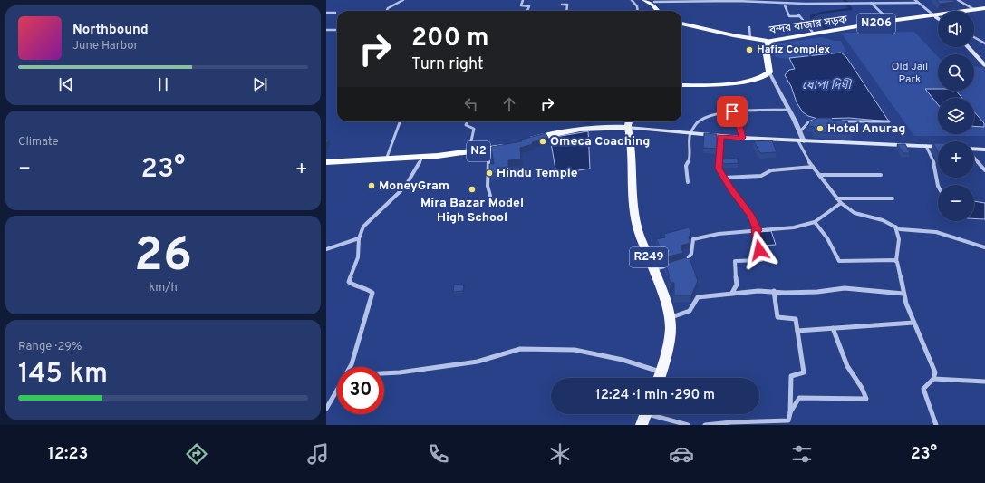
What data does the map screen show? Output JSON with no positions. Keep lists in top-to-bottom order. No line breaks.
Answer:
{"streets":{"highway":["N206","বন্দর বাজার সড়ক","N2"],"main road":["R249"]},"crossings":[["N206","বন্দর বাজার সড়ক"]],"water":["ধোপা দিঘী"],"parks":["Old Jail Park"],"places":["Hafiz Complex","Hotel Anurag","Omeca Coaching","Hindu Temple","MoneyGram","Mira Bazar Model High School"],"page":{"map_buttons":["+","−"],"turn":["200 m","Turn right"],"song":["Northbound","June Harbor"],"tile":["Climate",["26","km/h"],["Range · 29%","145 km"]],"heat":["−","23°","+"],"limit":"30","trip":"12:24 · 1 min · 290 m","tabs":["12:23","23°"]}}
